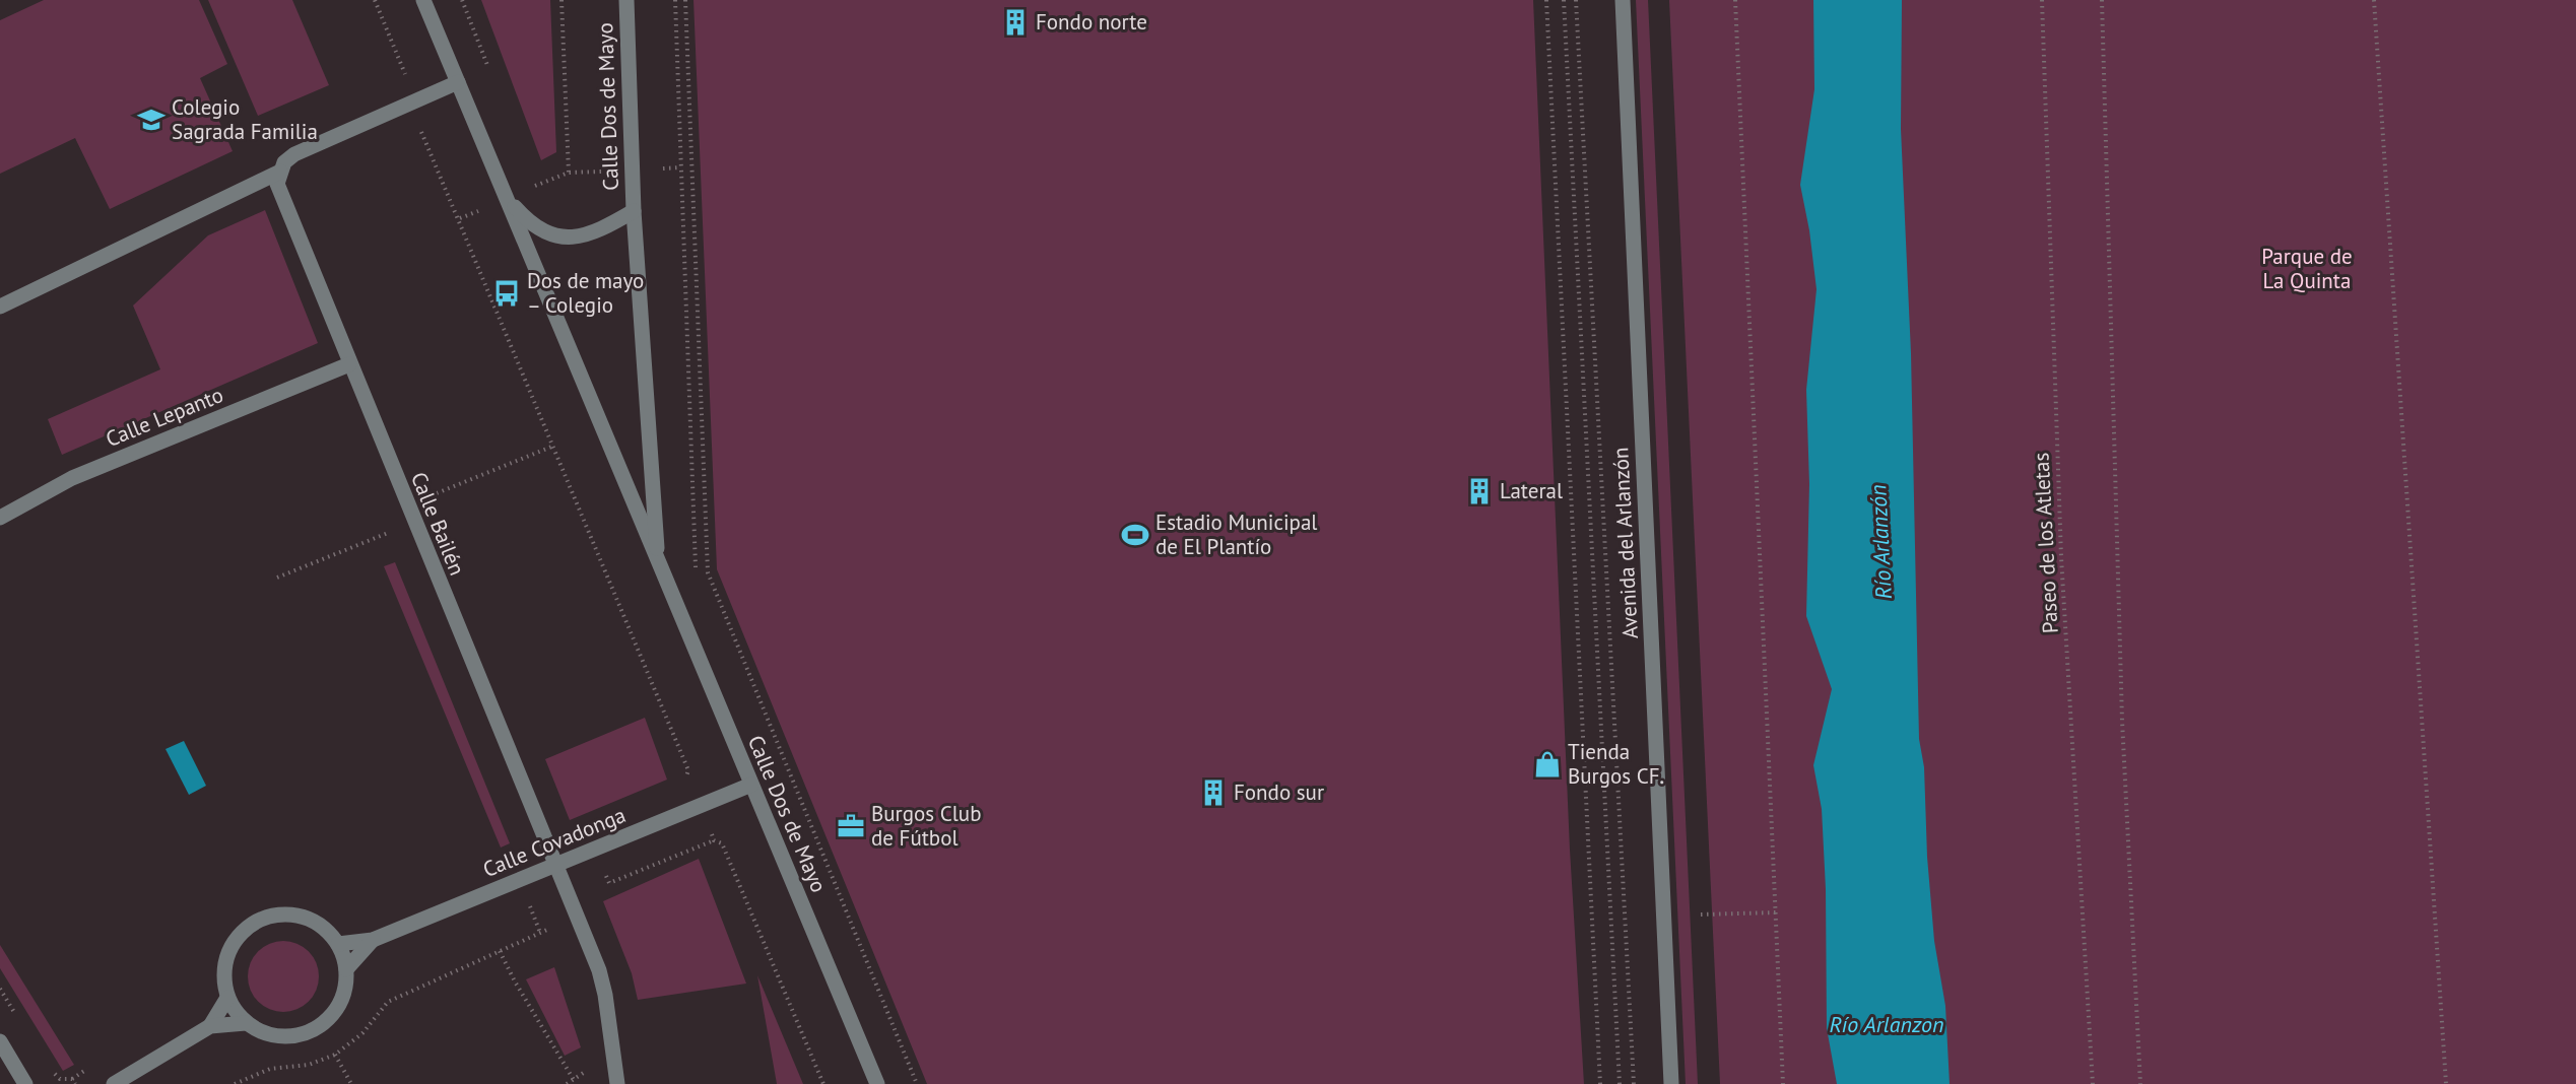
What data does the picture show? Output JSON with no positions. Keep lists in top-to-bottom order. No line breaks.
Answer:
{"streets":{"street":["Calle Dos de Mayo","Calle Lepanto","Calle Bailén","Avenida del Arlanzón","Calle Covadonga"],"path":["Paseo de los Atletas"]},"crossings":[["Calle Dos de Mayo","Calle Covadonga"],["Calle Lepanto","Calle Bailén"],["Calle Bailén","Calle Covadonga"]],"water":["Río Arlanzón","Río Arlanzon"],"parks":["Parque de La Quinta"],"places":{"building":["Fondo norte","Lateral","Fondo sur"],"school or university":["Colegio Sagrada Familia"],"bus stop":["Dos de mayo – Colegio"],"sports":["Estadio Municipal de El Plantío"],"shop":["Tienda Burgos CF."],"office":["Burgos Club de Fútbol"]}}
